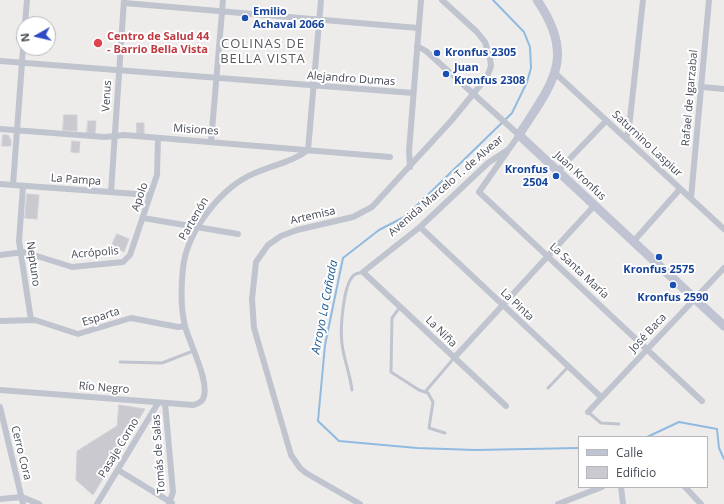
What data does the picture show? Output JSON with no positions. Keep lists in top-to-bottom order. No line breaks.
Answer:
{"streets":{"main road":["Juan Kronfus","Avenida Marcelo T. de Alvear"],"street":["Alejandro Dumas","Venus","Rafael de Igarzabal","Misiones","Saturnino Laspiur","La Pampa","Apolo","Artemisa","Partenón","Acrópolis","Neptuno","La Santa María","La Pinta","Esparta","La Niña","José Baca","Río Negro","Pasaje Corno","Cerro Cora","Tomás de Salas"]},"crossings":[["Alejandro Dumas","Venus"],["Venus","Misiones"],["Venus","La Pampa"],["Rafael de Igarzabal","Saturnino Laspiur"],["Misiones","Apolo"],["Misiones","Partenón"],["Saturnino Laspiur","Avenida Marcelo T. de Alvear"],["Juan Kronfus","Avenida Marcelo T. de Alvear"],["Juan Kronfus","Artemisa"],["Juan Kronfus","José Baca"],["La Pampa","Apolo"],["La Pampa","Neptuno"],["Avenida Marcelo T. de Alvear","La Santa María"],["Avenida Marcelo T. de Alvear","La Pinta"],["Avenida Marcelo T. de Alvear","La Niña"],["Apolo","Acrópolis"],["Partenón","Esparta"],["Partenón","Río Negro"],["Acrópolis","Neptuno"],["Neptuno","Esparta"],["La Santa María","José Baca"],["La Pinta","José Baca"],["Río Negro","Pasaje Corno"],["Río Negro","Tomás de Salas"]],"districts":["COLINAS DE BELLA VISTA"],"water":["Arroyo La Cañada"],"places":["Emilio Achaval 2066","Centro de Salud 44 - Barrio Bella Vista","Kronfus 2305","Juan Kronfus 2308","Kronfus 2504","Kronfus 2575","Kronfus 2590"],"legend":["Calle","Edificio"],"north":"left"}
